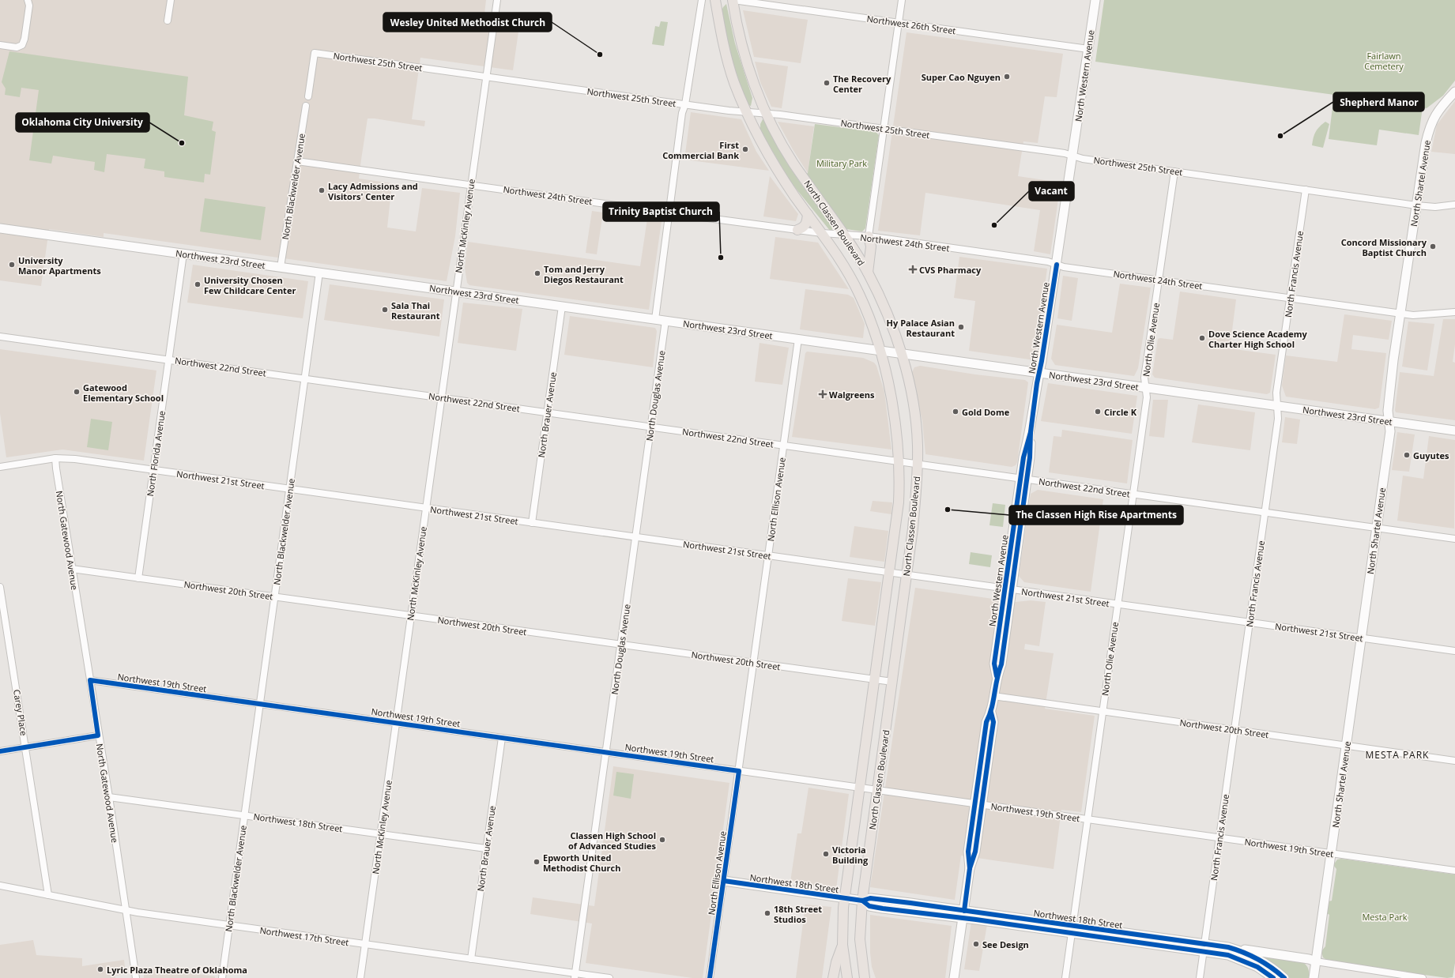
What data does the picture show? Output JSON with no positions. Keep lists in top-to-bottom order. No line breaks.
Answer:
{"streets":{"main road":["North Classen Boulevard"],"street":["Northwest 26th Street","Northwest 25th Street","North Western Avenue","North Shartel Avenue","North Blackwelder Avenue","Northwest 24th Street","North McKinley Avenue","Northwest 23rd Street","North Francis Avenue","North Olie Avenue","Northwest 22nd Street","North Douglas Avenue","North Brauer Avenue","North Florida Avenue","Northwest 21st Street","North Ellison Avenue","North Gatewood Avenue","Northwest 20th Street","Northwest 19th Street","Carey Place","Northwest 18th Street","Northwest 17th Street"]},"crossings":[["Northwest 26th Street","North Western Avenue"],["Northwest 26th Street","North Classen Boulevard"],["Northwest 25th Street","North Western Avenue"],["Northwest 25th Street","North Shartel Avenue"],["Northwest 25th Street","North Classen Boulevard"],["Northwest 25th Street","North McKinley Avenue"],["Northwest 25th Street","North Francis Avenue"],["Northwest 25th Street","North Olie Avenue"],["North Western Avenue","Northwest 24th Street"],["North Western Avenue","Northwest 23rd Street"],["North Western Avenue","Northwest 22nd Street"],["North Western Avenue","Northwest 21st Street"],["North Western Avenue","Northwest 20th Street"],["North Western Avenue","Northwest 19th Street"],["North Western Avenue","Northwest 18th Street"],["North Shartel Avenue","Northwest 24th Street"],["North Shartel Avenue","Northwest 23rd Street"],["North Shartel Avenue","Northwest 22nd Street"],["North Shartel Avenue","Northwest 21st Street"],["North Shartel Avenue","Northwest 20th Street"],["North Shartel Avenue","Northwest 19th Street"],["North Blackwelder Avenue","Northwest 24th Street"],["North Blackwelder Avenue","Northwest 23rd Street"],["North Blackwelder Avenue","Northwest 22nd Street"],["North Blackwelder Avenue","Northwest 21st Street"],["North Blackwelder Avenue","Northwest 20th Street"],["North Blackwelder Avenue","Northwest 19th Street"],["North Blackwelder Avenue","Northwest 18th Street"],["North Blackwelder Avenue","Northwest 17th Street"],["Northwest 24th Street","North Classen Boulevard"],["Northwest 24th Street","North McKinley Avenue"],["Northwest 24th Street","North Francis Avenue"],["Northwest 24th Street","North Olie Avenue"],["North Classen Boulevard","Northwest 23rd Street"],["North Classen Boulevard","Northwest 22nd Street"],["North Classen Boulevard","Northwest 21st Street"],["North Classen Boulevard","Northwest 20th Street"],["North Classen Boulevard","Northwest 19th Street"],["North Classen Boulevard","Northwest 18th Street"],["North McKinley Avenue","Northwest 23rd Street"],["North McKinley Avenue","Northwest 22nd Street"],["North McKinley Avenue","Northwest 21st Street"],["North McKinley Avenue","Northwest 20th Street"],["North McKinley Avenue","Northwest 19th Street"],["North McKinley Avenue","Northwest 18th Street"],["North McKinley Avenue","Northwest 17th Street"],["Northwest 23rd Street","North Francis Avenue"],["Northwest 23rd Street","North Olie Avenue"],["Northwest 23rd Street","North Douglas Avenue"],["Northwest 23rd Street","North Brauer Avenue"],["Northwest 23rd Street","North Florida Avenue"],["Northwest 23rd Street","North Ellison Avenue"],["North Francis Avenue","Northwest 22nd Street"],["North Francis Avenue","Northwest 21st Street"],["North Francis Avenue","Northwest 20th Street"],["North Francis Avenue","Northwest 19th Street"],["North Francis Avenue","Northwest 18th Street"],["North Olie Avenue","Northwest 22nd Street"],["North Olie Avenue","Northwest 21st Street"],["North Olie Avenue","Northwest 20th Street"],["North Olie Avenue","Northwest 19th Street"],["North Olie Avenue","Northwest 18th Street"],["Northwest 22nd Street","North Douglas Avenue"],["Northwest 22nd Street","North Brauer Avenue"],["Northwest 22nd Street","North Florida Avenue"],["Northwest 22nd Street","North Ellison Avenue"],["North Douglas Avenue","Northwest 21st Street"],["North Douglas Avenue","Northwest 20th Street"],["North Douglas Avenue","Northwest 19th Street"],["North Douglas Avenue","Northwest 17th Street"],["North Brauer Avenue","Northwest 21st Street"],["North Brauer Avenue","Northwest 19th Street"],["North Brauer Avenue","Northwest 18th Street"],["North Brauer Avenue","Northwest 17th Street"],["North Florida Avenue","Northwest 21st Street"],["North Florida Avenue","Northwest 20th Street"],["Northwest 21st Street","North Ellison Avenue"],["Northwest 21st Street","North Gatewood Avenue"],["North Ellison Avenue","Northwest 20th Street"],["North Ellison Avenue","Northwest 19th Street"],["North Ellison Avenue","Northwest 18th Street"],["North Gatewood Avenue","Northwest 20th Street"],["North Gatewood Avenue","Northwest 19th Street"],["North Gatewood Avenue","Northwest 18th Street"],["North Gatewood Avenue","Northwest 17th Street"],["Carey Place","Northwest 17th Street"]],"districts":["MESTA PARK"],"parks":["Fairlawn Cemetery","Military Park","Mesta Park"],"places":{"other":["Wesley United Methodist Church","Super Cao Nguyen","The Recovery Center","Shepherd Manor","Oklahoma City University","First Commercial Bank","Lacy Admissions and Visitors' Center","Vacant","Concord Missionary Baptist Church","Trinity Baptist Church","University Manor Apartments","Tom and Jerry Diegos Restaurant","University Chosen Few Childcare Center","Sala Thai Restaurant","Hy Palace Asian Restaurant","Dove Science Academy Charter High School","Gatewood Elementary School","Gold Dome","Circle K","Guyutes","The Classen High Rise Apartments","Classen High School of Advanced Studies","Victoria Building","Epworth United Methodist Church","18th Street Studios","See Design","Lyric Plaza Theatre of Oklahoma"],"health":["CVS Pharmacy","Walgreens"]}}
